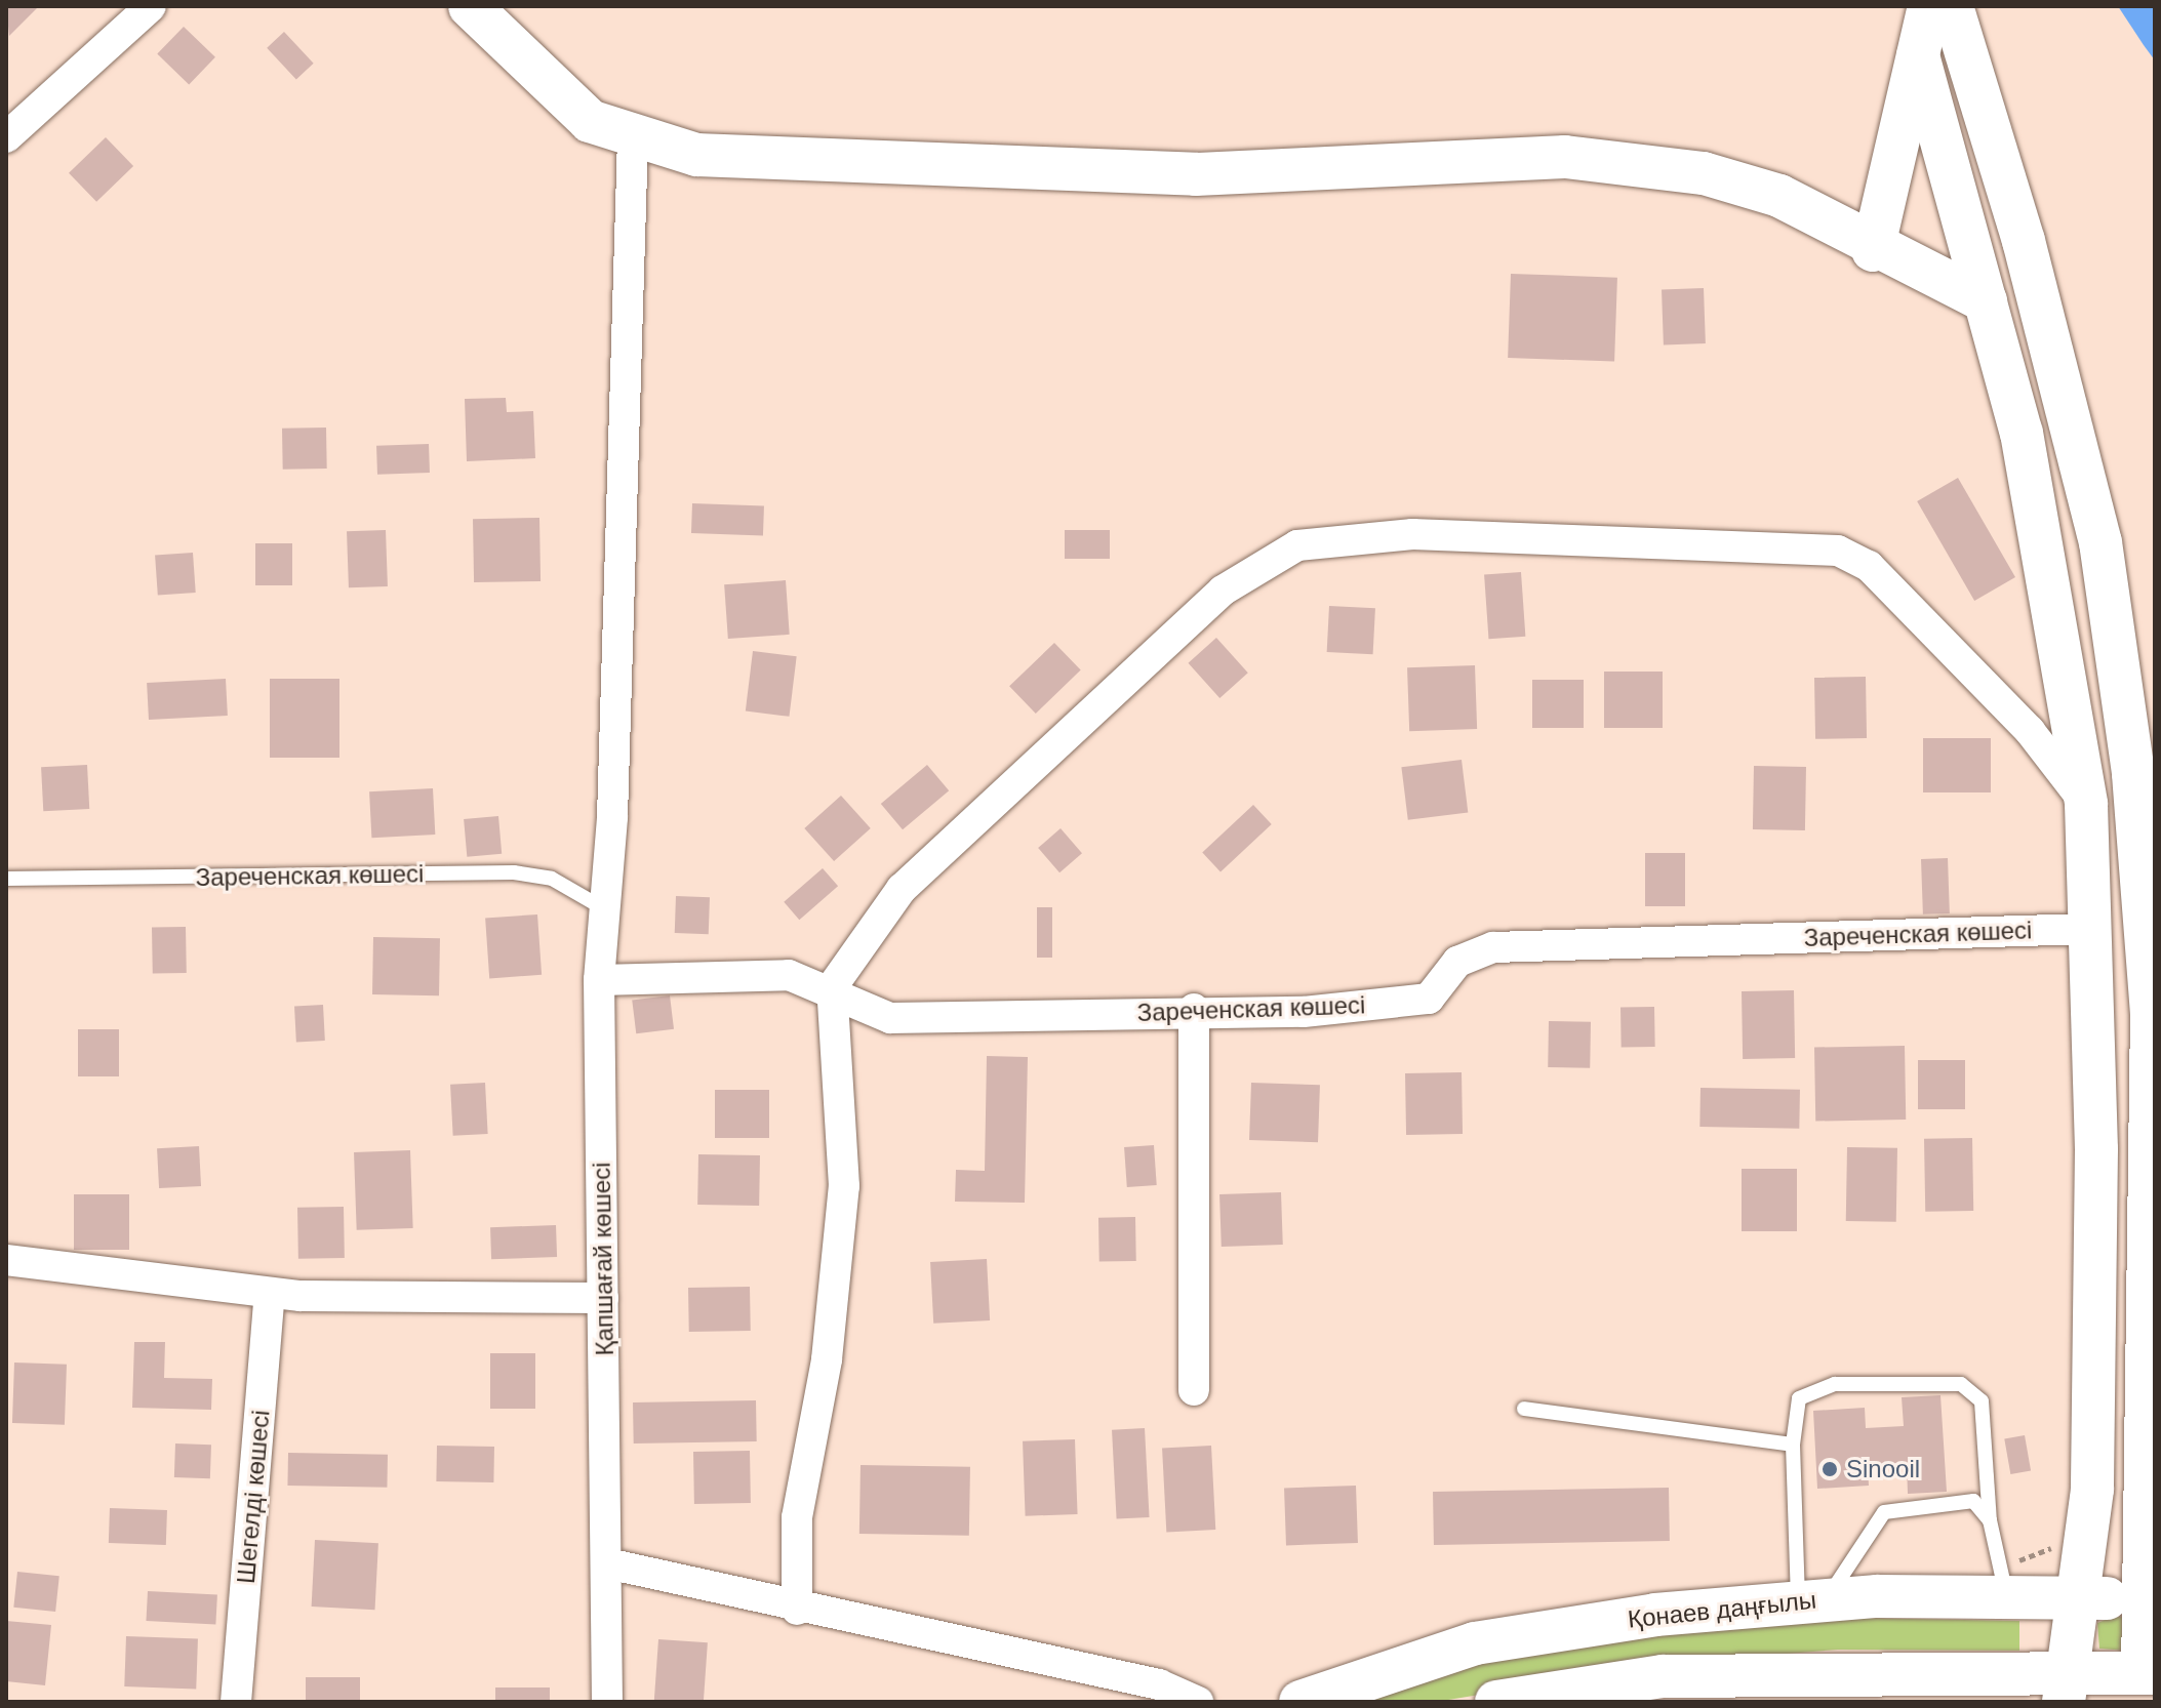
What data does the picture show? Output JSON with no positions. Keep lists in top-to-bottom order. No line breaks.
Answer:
{"streets":{"street":["Зареченская көшесі","Қапшағай көшесі","Шегелді көшесі","Қонаев даңғылы"]},"crossings":[["Зареченская көшесі","Қапшағай көшесі"]],"places":["Sinooil"]}
